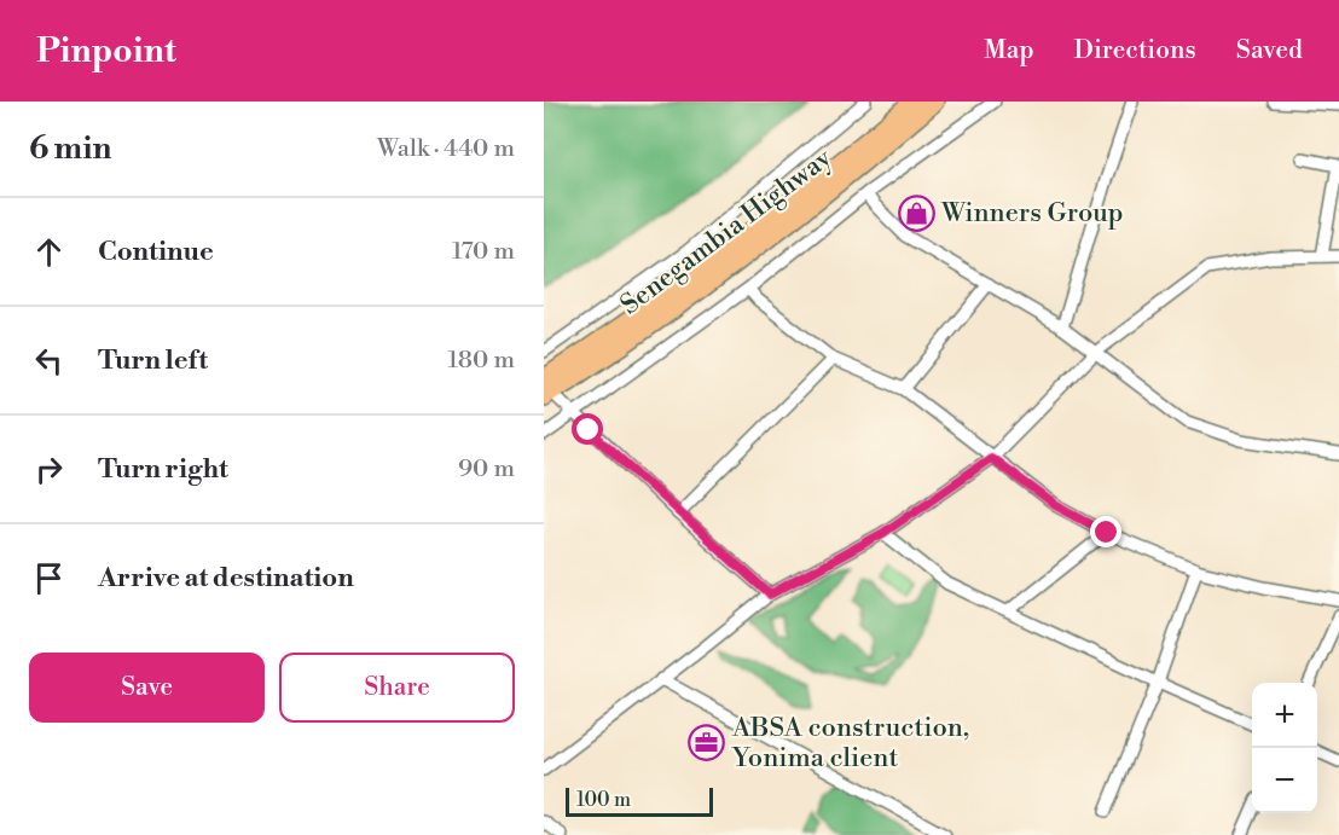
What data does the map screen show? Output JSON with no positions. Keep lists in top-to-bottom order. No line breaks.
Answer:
{"streets":{"main road":["Senegambia Highway"]},"places":{"shop":["Winners Group"],"office":["ABSA construction, Yonima client"]},"scale_bar":"100 m","page":{"header":"Pinpoint","nav":["Map","Directions","Saved"],"heading":["6 min","Walk · 440 m"],"list":[["Continue","170 m"],["Turn left","180 m"],["Turn right","90 m"],"Arrive at destination"],"buttons":["Save","Share"],"map_buttons":["+","−"],"scale":"100 m"}}
